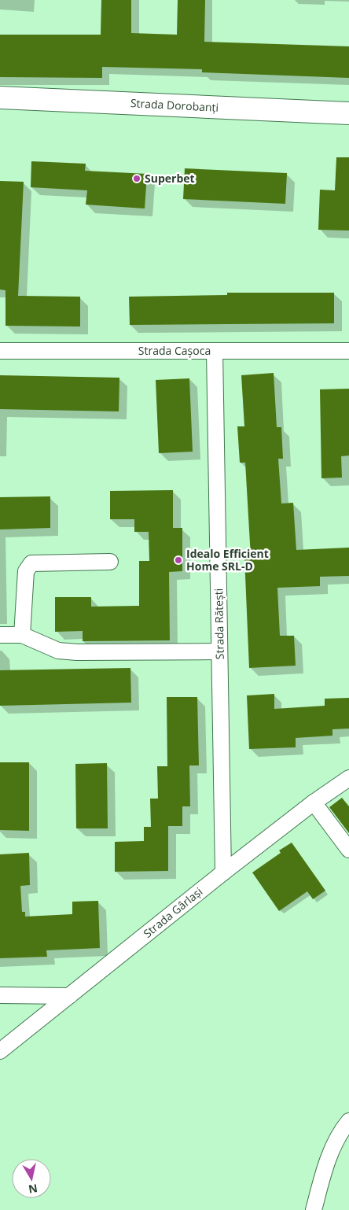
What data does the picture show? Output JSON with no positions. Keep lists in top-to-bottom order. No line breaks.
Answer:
{"streets":{"main road":["Strada Dorobanți"],"street":["Strada Cașoca","Strada Rătești","Strada Gârlași"]},"crossings":[["Strada Cașoca","Strada Rătești"],["Strada Rătești","Strada Gârlași"]],"places":["Superbet","Idealo Efficient Home SRL-D"],"north":"bottom"}
